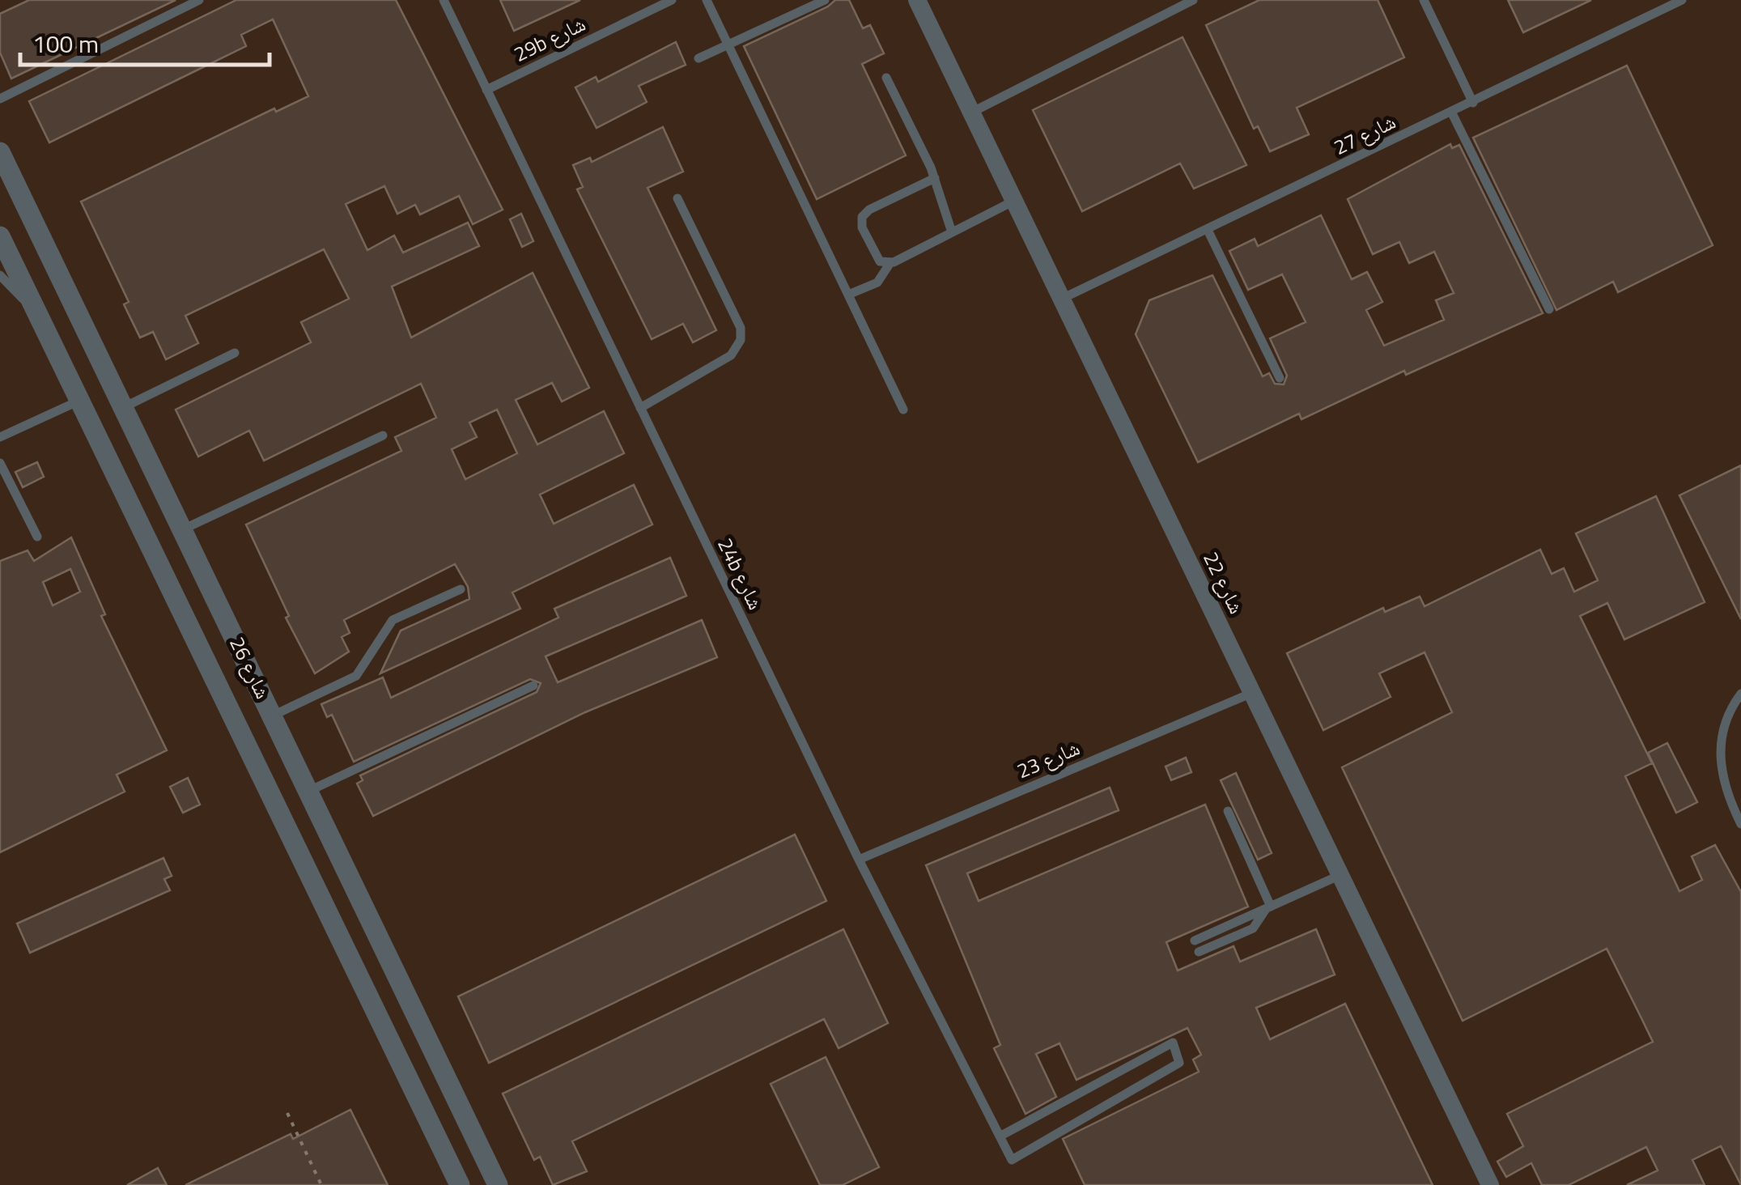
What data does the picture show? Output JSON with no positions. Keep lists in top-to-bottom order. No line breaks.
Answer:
{"streets":{"street":["شارع 22","شارع 26"],"lane":["29b شارع","شارع 27","24b شارع","شارع 23"]},"crossings":[["29b شارع","24b شارع"],["شارع 27","شارع 22"],["24b شارع","شارع 23"],["شارع 22","شارع 23"]],"scale_bar":"100 m"}
